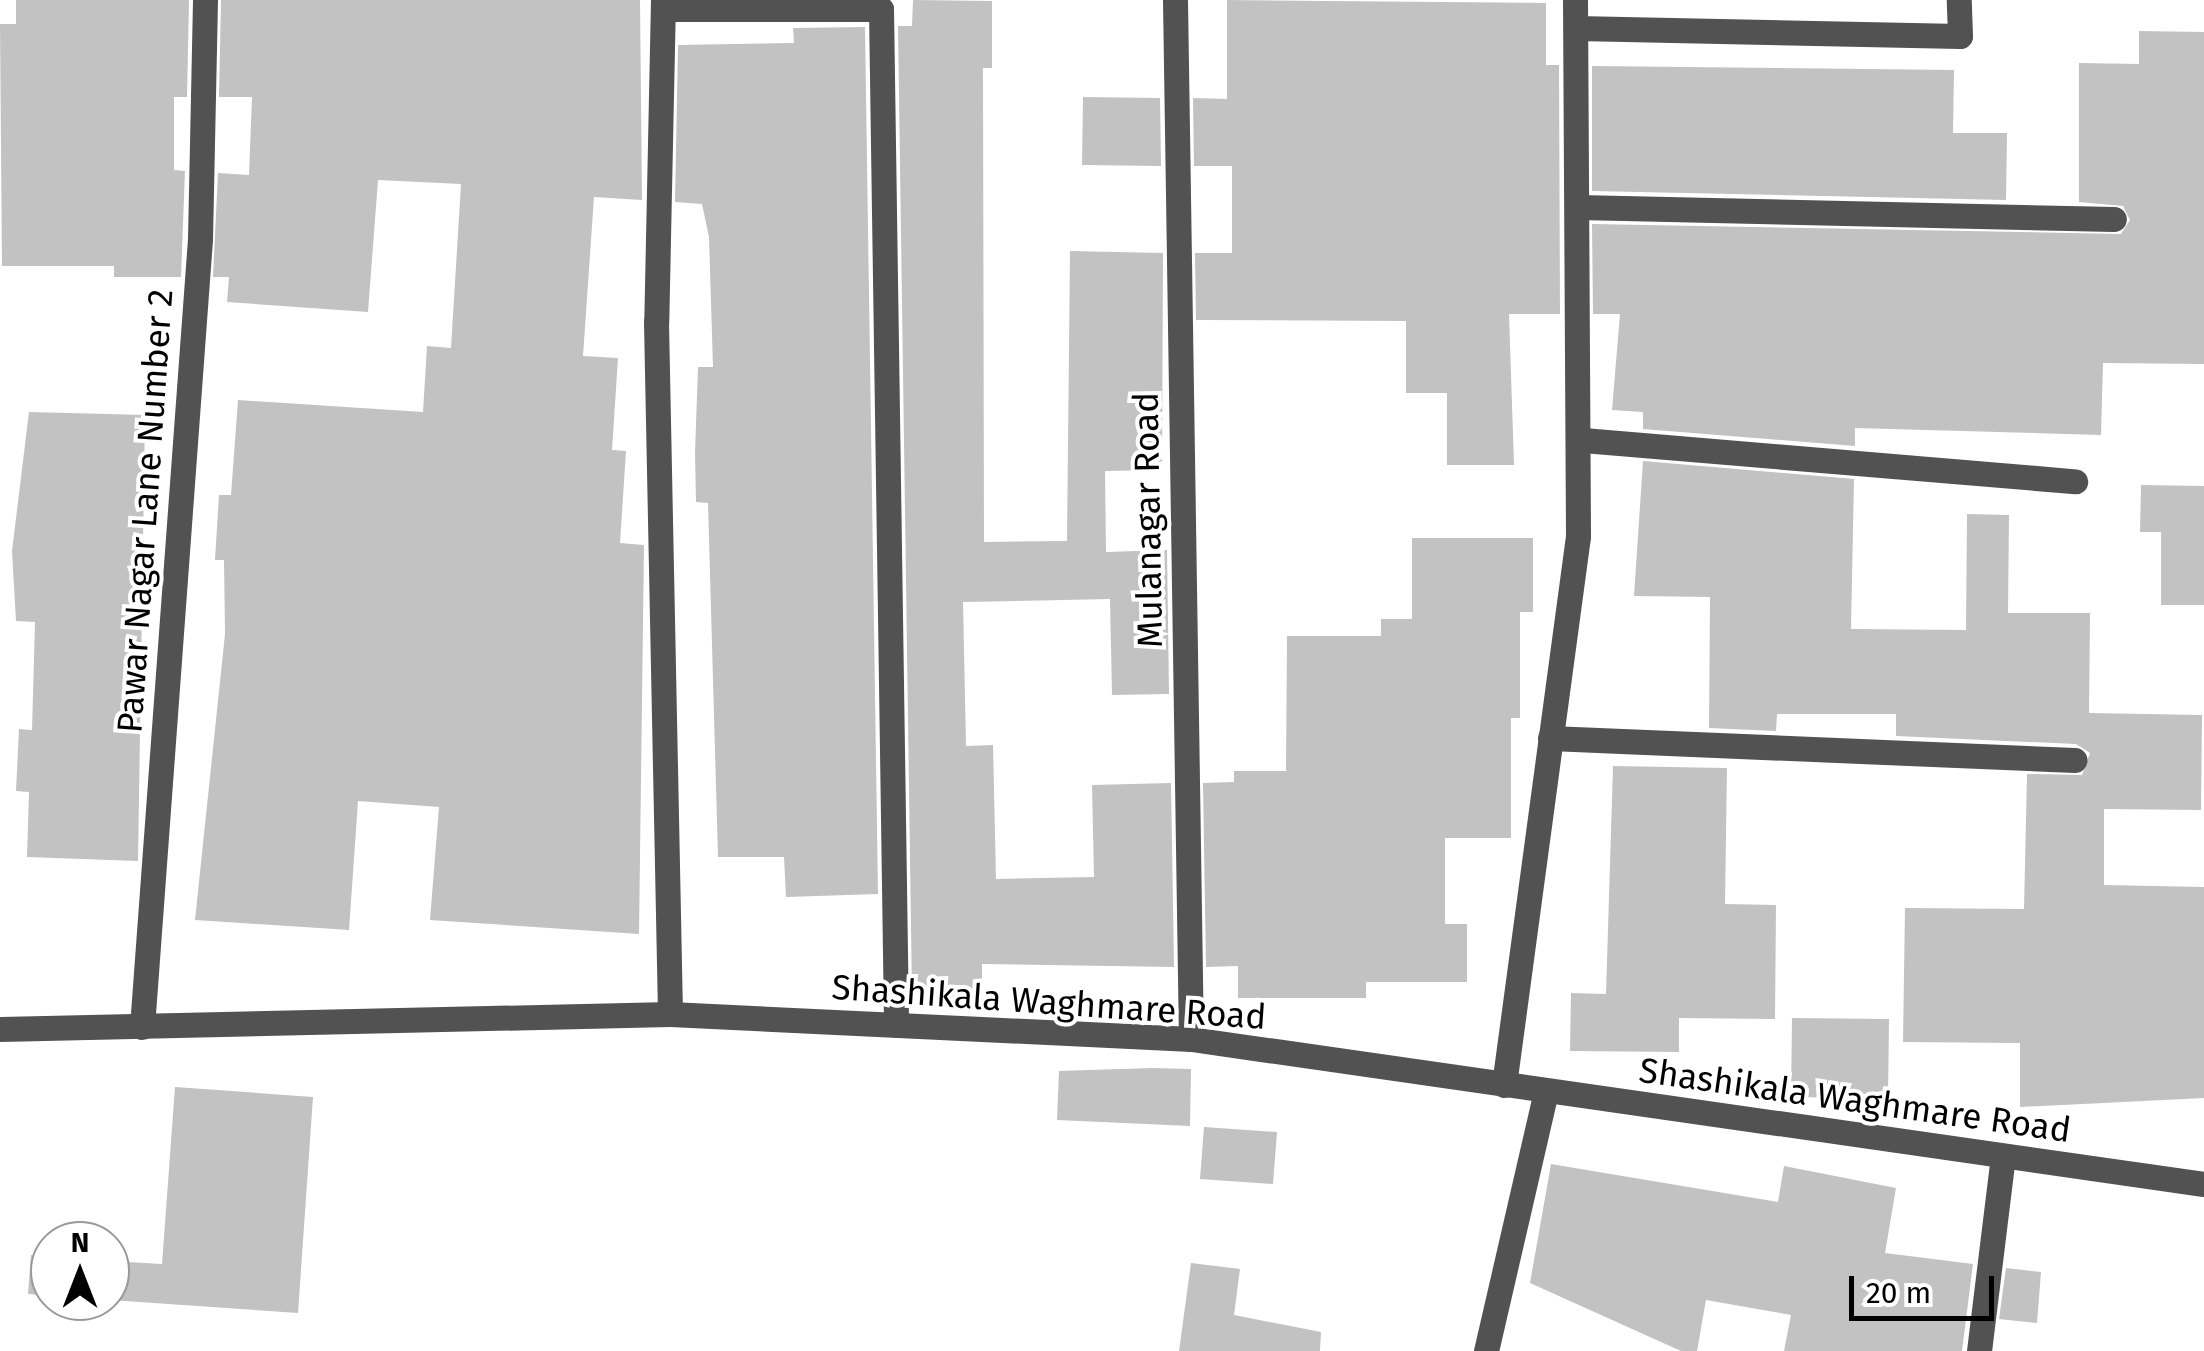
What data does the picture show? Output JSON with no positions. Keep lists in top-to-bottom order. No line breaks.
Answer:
{"streets":{"street":["Pawar Nagar Lane Number 2","Mulanagar Road","Shashikala Waghmare Road"]},"crossings":[["Pawar Nagar Lane Number 2","Shashikala Waghmare Road"],["Mulanagar Road","Shashikala Waghmare Road"]],"scale_bar":"20 m","north":"top"}
